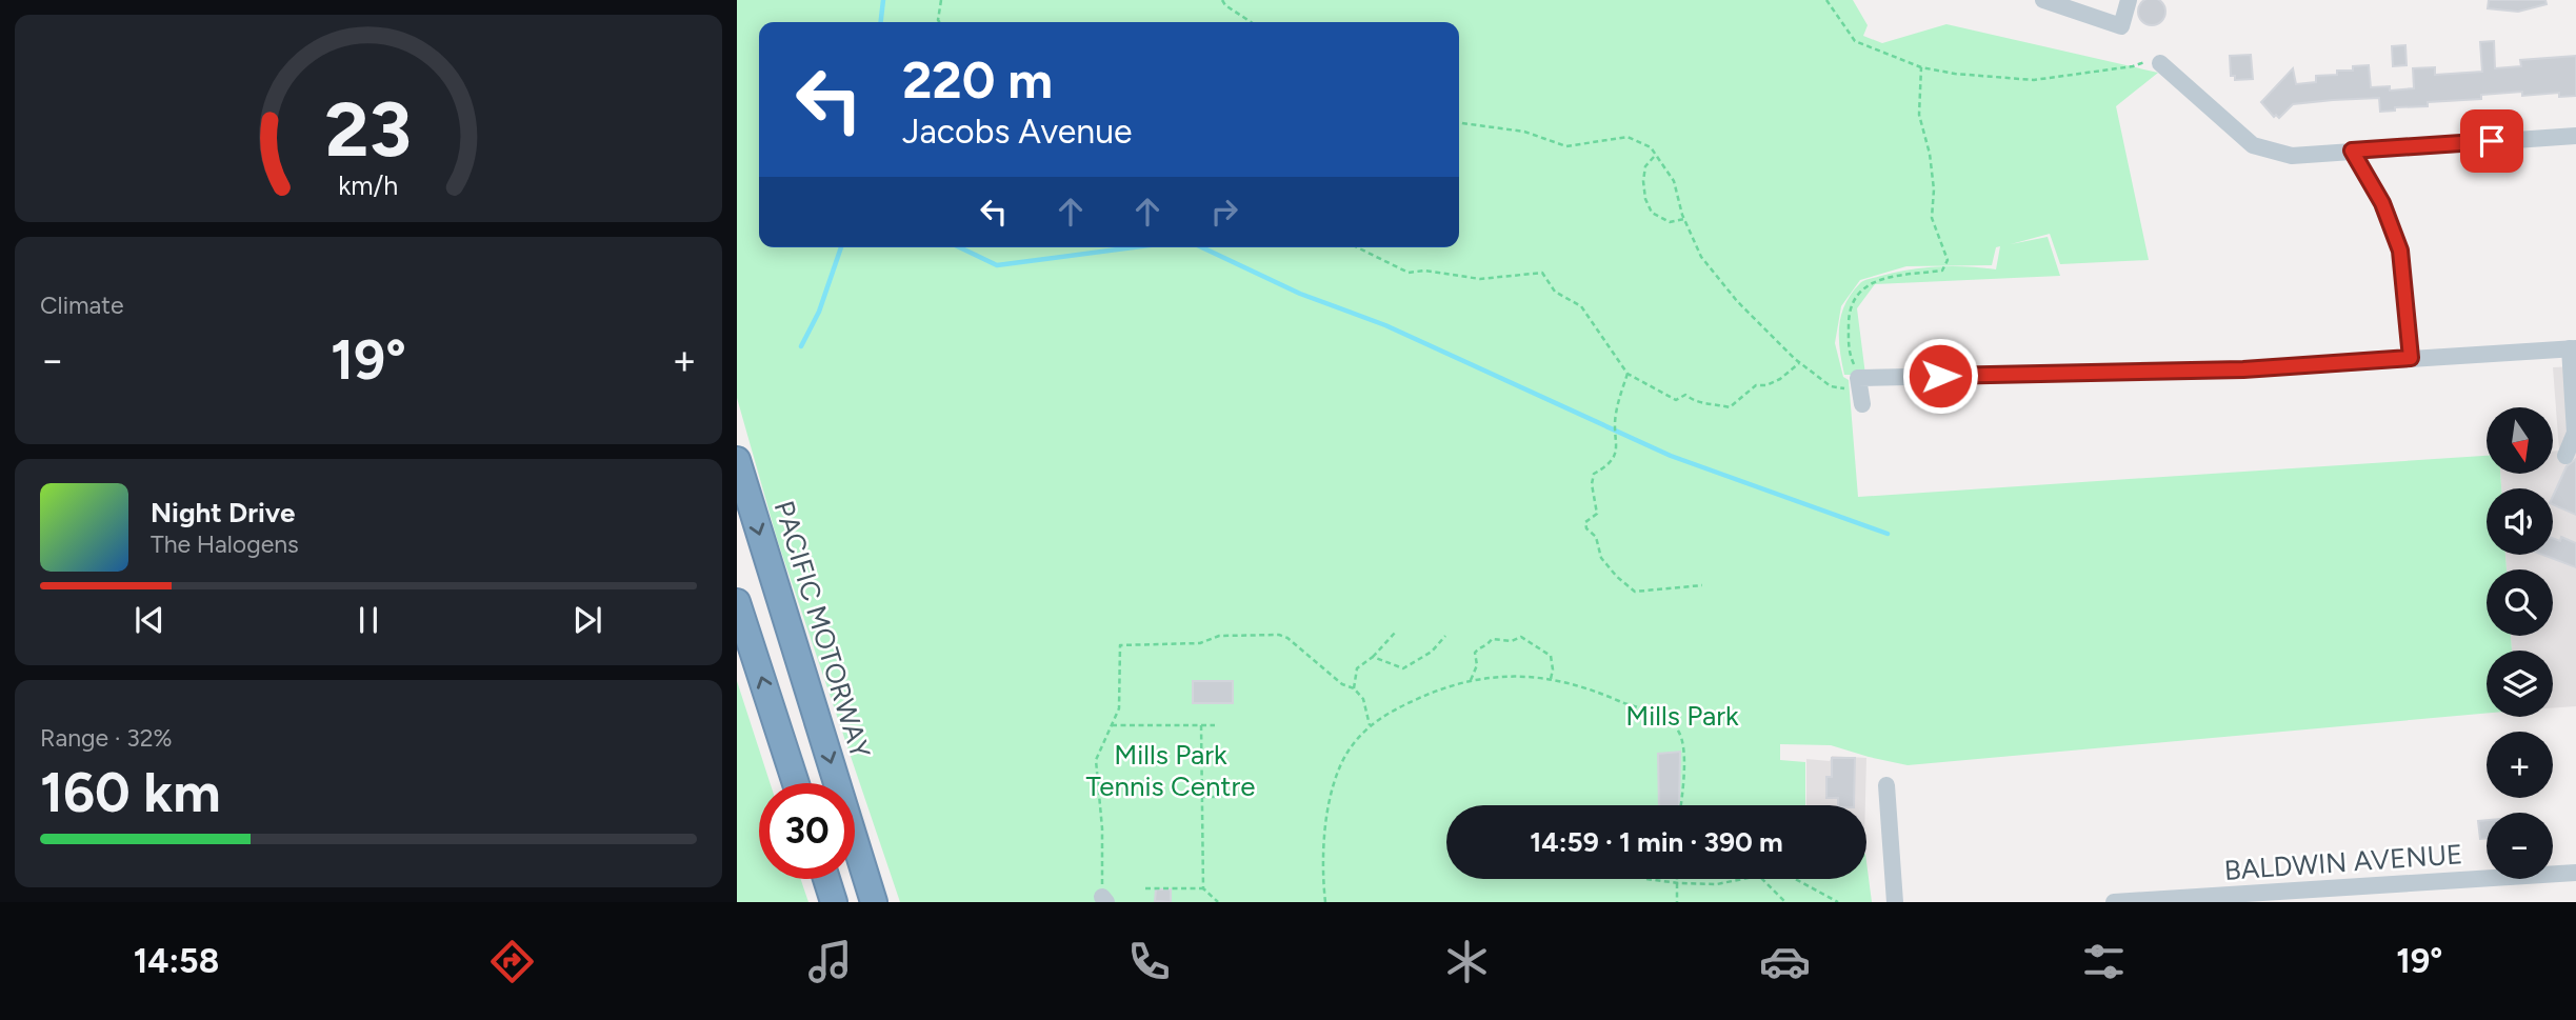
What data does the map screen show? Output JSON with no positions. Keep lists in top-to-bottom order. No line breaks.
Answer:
{"streets":{"highway":["PACIFIC MOTORWAY"],"street":["BALDWIN AVENUE"]},"parks":["Mills Park","Mills Park Tennis Centre"],"north":"bottom","page":{"turn":["220 m","Jacobs Avenue"],"tile":["Climate",["Range · 32%","160 km"]],"heat":["−","19°","+"],"map_buttons":["+","−"],"song":["Night Drive","The Halogens"],"limit":"30","trip":"14:59 · 1 min · 390 m","tabs":["14:58","19°"],"gauge":["23","km/h"]}}
